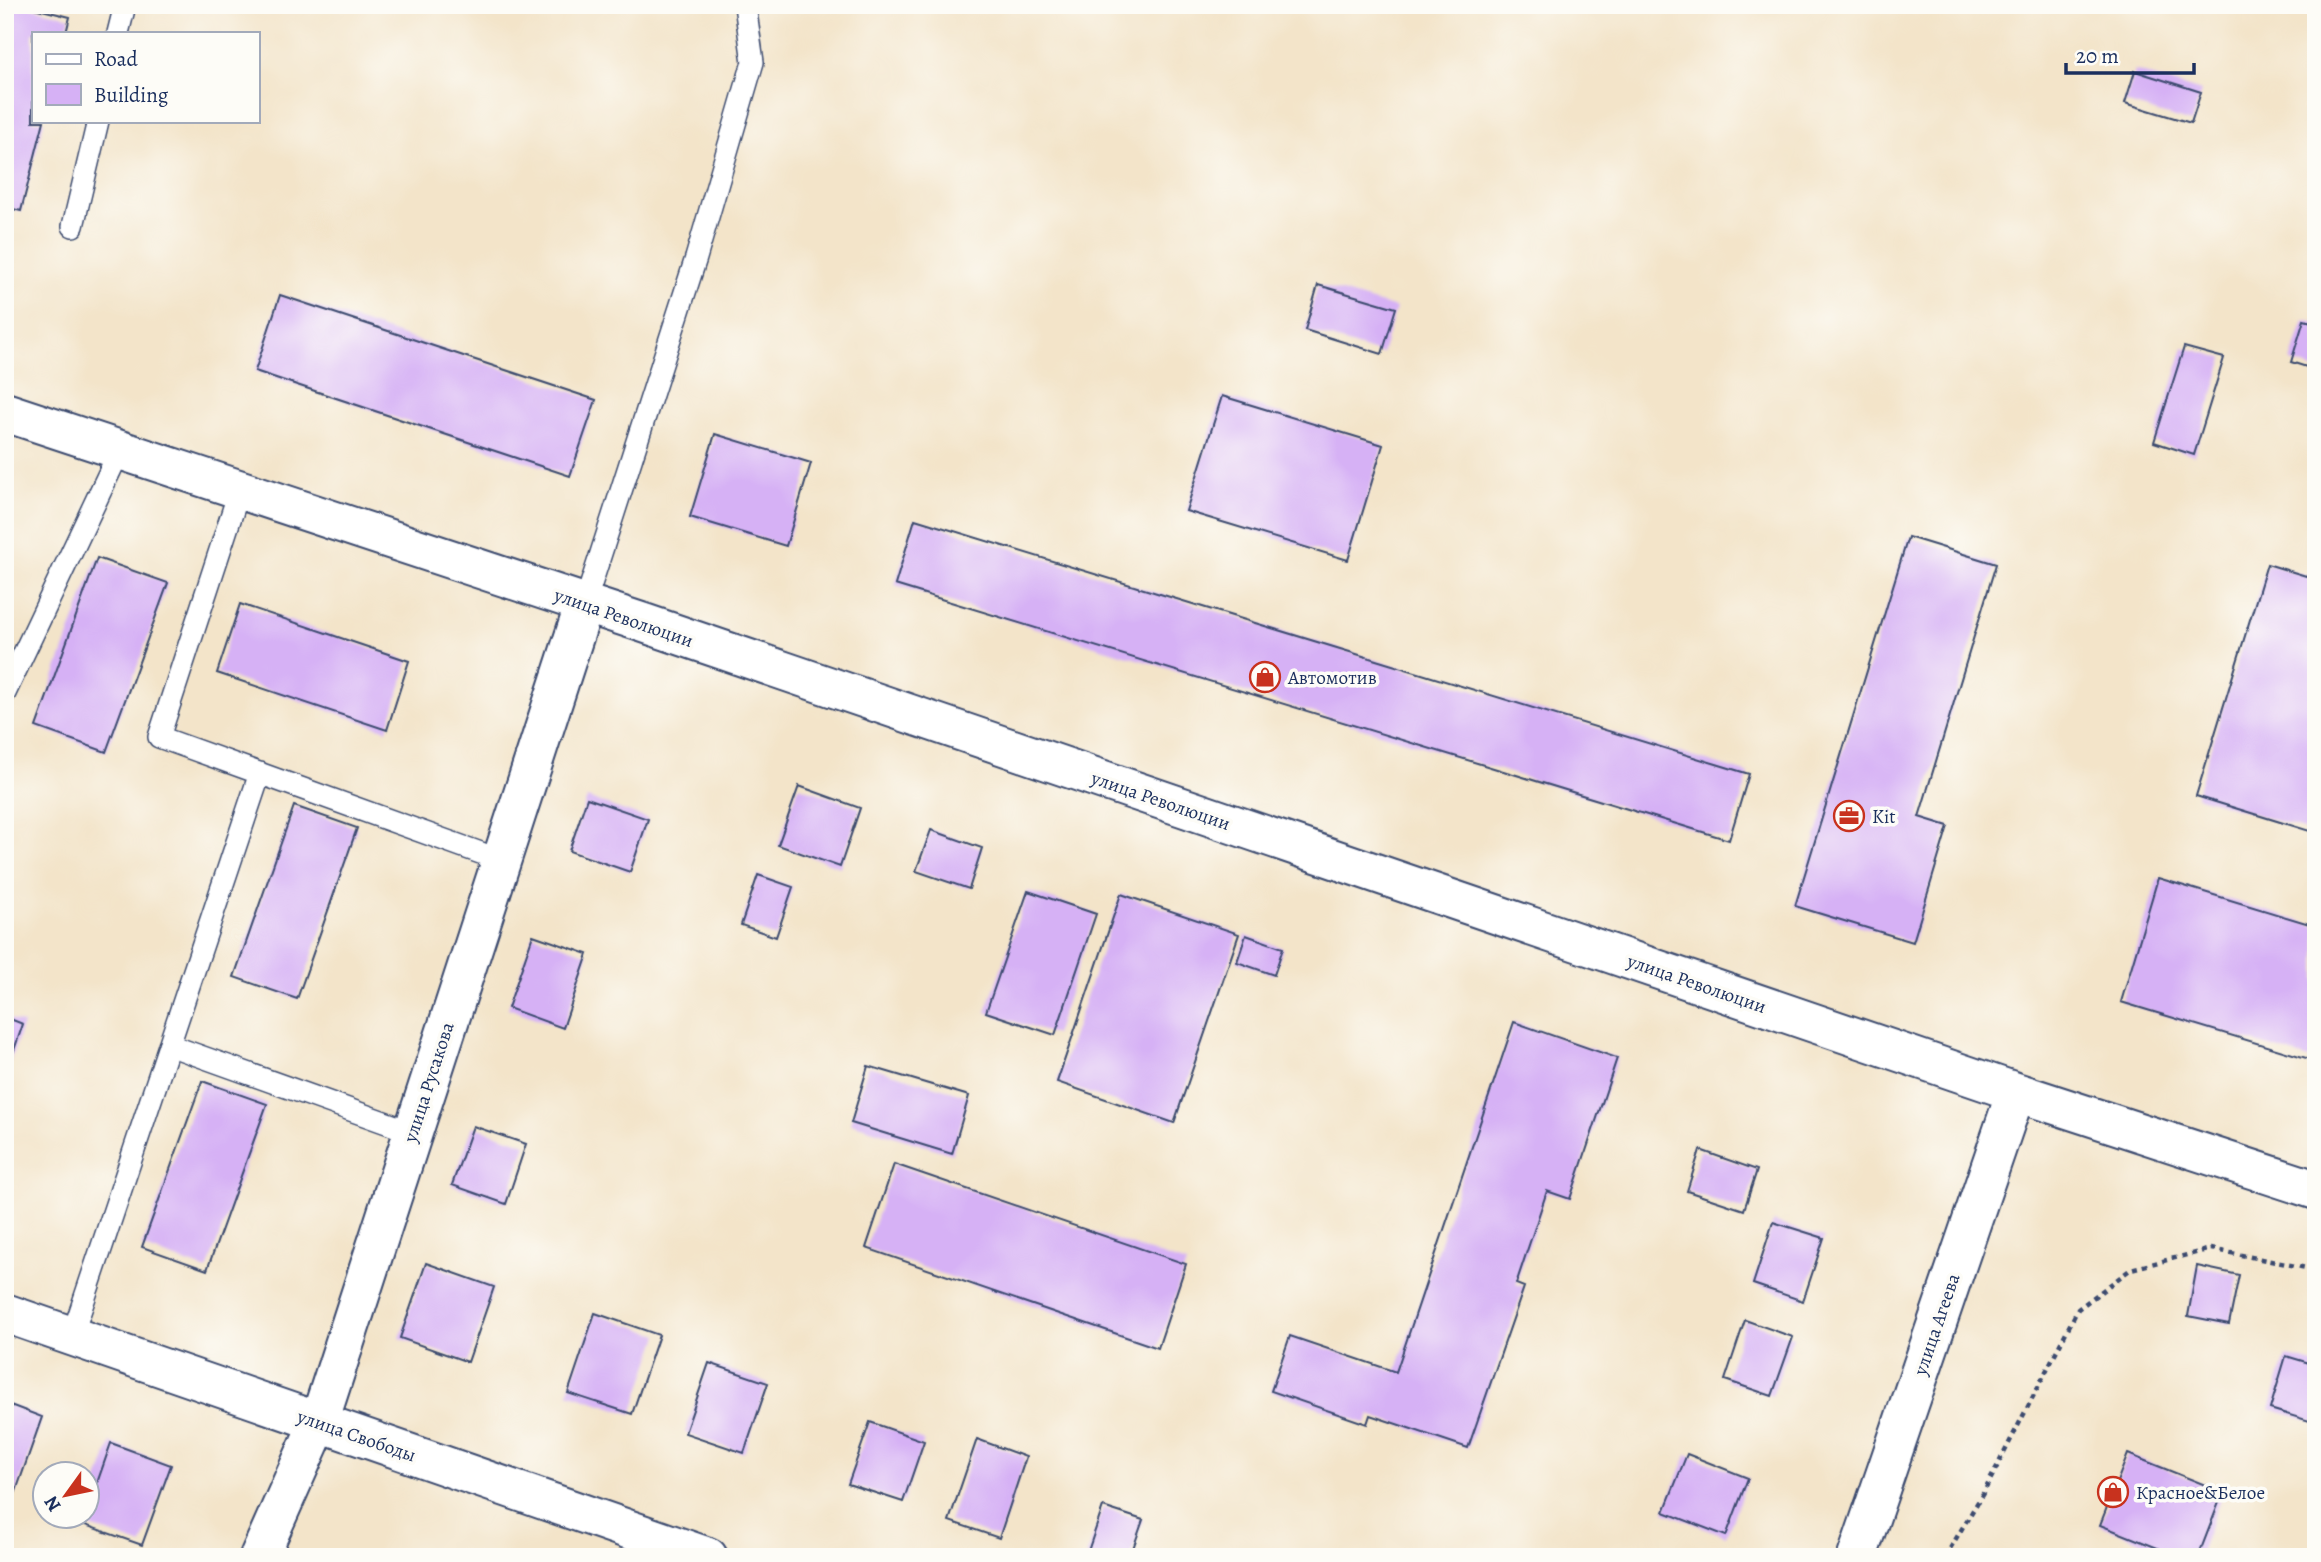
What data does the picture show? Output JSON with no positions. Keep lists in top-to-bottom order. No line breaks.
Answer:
{"streets":{"street":["улица Революции","улица Русакова","улица Агеева","улица Свободы"]},"crossings":[["улица Революции","улица Русакова"],["улица Революции","улица Агеева"],["улица Русакова","улица Свободы"]],"places":{"shop":["Автомотив","Красное&Белое"],"office":["Kit"]},"legend":["Road","Building"],"scale_bar":"20 m","north":"bottom left"}
